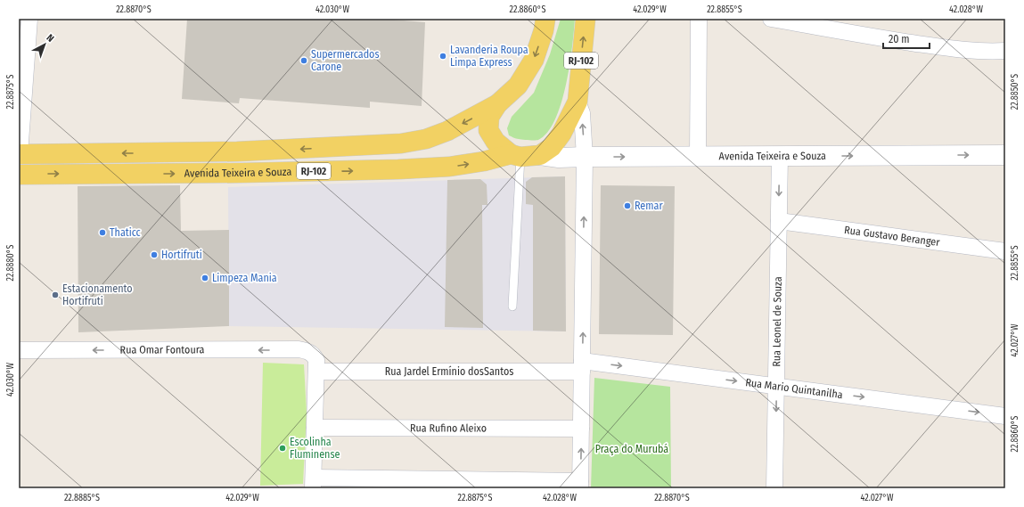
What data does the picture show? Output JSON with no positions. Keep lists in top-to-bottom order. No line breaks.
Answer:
{"streets":{"main road":["RJ-102","Avenida Teixeira e Souza"],"street":["Rua Gustavo Beranger","Rua Leonel de Souza","Rua Omar Fontoura","Rua Jardel Ermínio dosSantos","Rua Mario Quintanilha","Rua Rufino Aleixo"]},"crossings":[["RJ-102","Avenida Teixeira e Souza"],["Avenida Teixeira e Souza","Rua Leonel de Souza"],["Rua Gustavo Beranger","Rua Leonel de Souza"],["Rua Leonel de Souza","Rua Mario Quintanilha"],["Rua Omar Fontoura","Rua Jardel Ermínio dosSantos"],["Rua Jardel Ermínio dosSantos","Rua Mario Quintanilha"]],"one_way":["Rua Leonel de Souza","Rua Omar Fontoura","Rua Mario Quintanilha"],"parks":["Praça do Murubá"],"places":["Lavanderia Roupa Limpa Express","Supermercados Carone","Remar","Thaticc","Hortifruti","Limpeza Mania","Estacionamento Hortifruti","Escolinha Fluminense"],"scale_bar":"20 m","north":"top right","coordinates":["22.8870°S","42.030°W","22.8860°S","42.029°W","22.8855°S","42.028°W","22.8875°S","22.8850°S","22.8880°S","42.027°W","22.8885°S"]}
